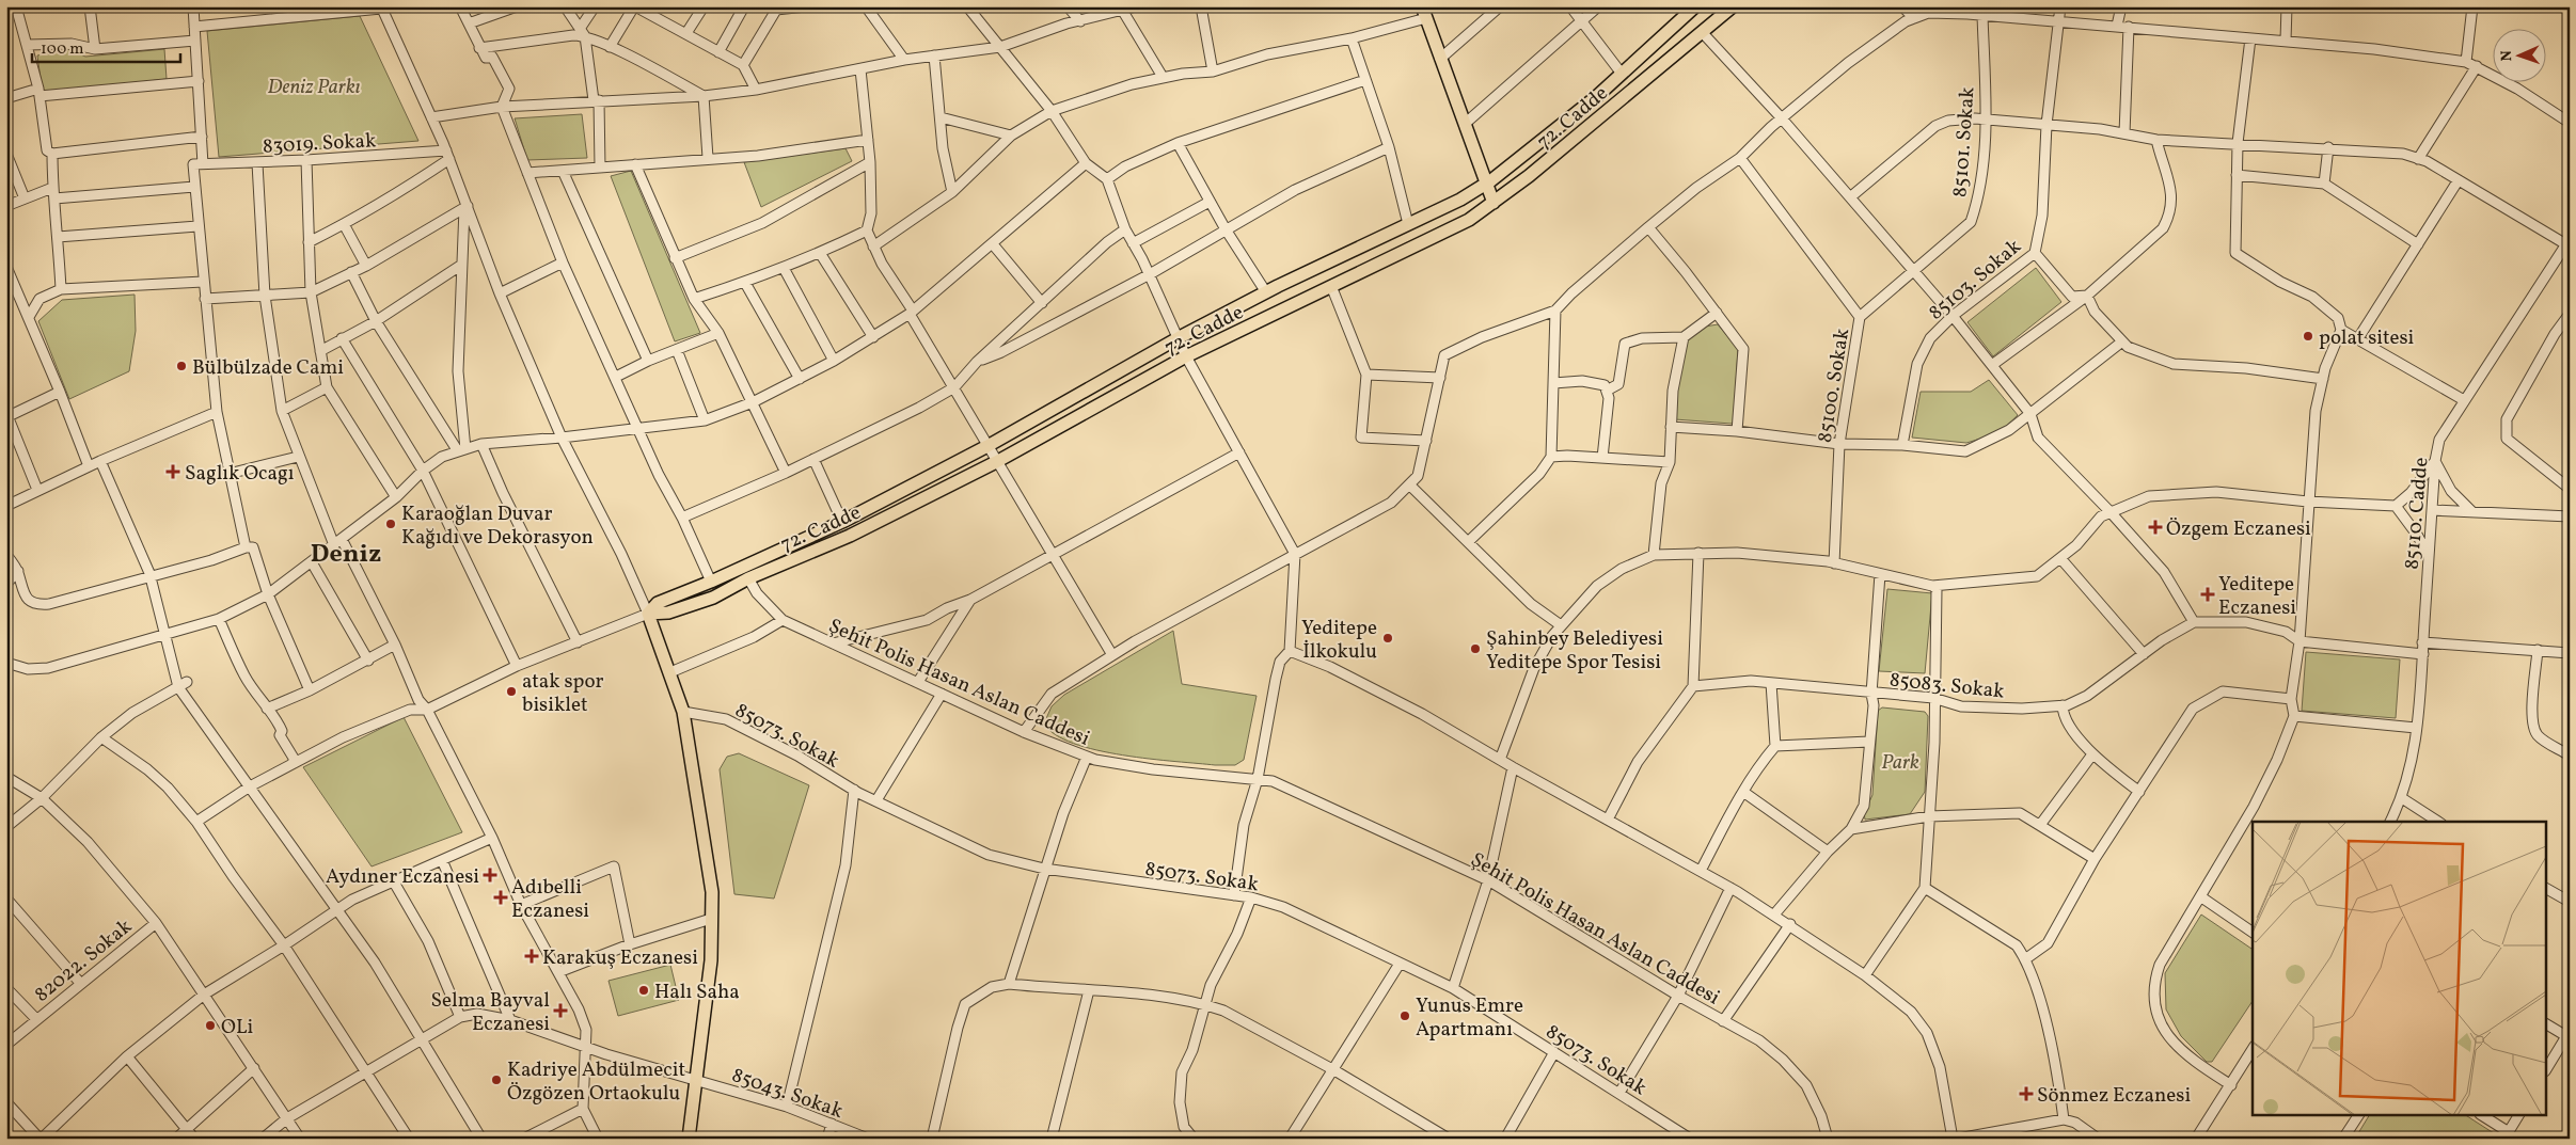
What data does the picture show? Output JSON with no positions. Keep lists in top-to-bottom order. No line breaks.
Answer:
{"streets":{"main road":["72. Cadde"],"street":["83019. Sokak","85101. Sokak","85103. Sokak","85100. Sokak","85110. Cadde","Şehit Polis Hasan Aslan Caddesi","85083. Sokak","85073. Sokak","82022. Sokak","85043. Sokak"]},"crossings":[["72. Cadde","Şehit Polis Hasan Aslan Caddesi"],["85101. Sokak","85100. Sokak"]],"districts":["Deniz"],"parks":["Deniz Parkı","Park"],"places":{"other":["polat sitesi","Bülbülzade Cami","Karaoğlan Duvar Kağıdı ve Dekorasyon","Yeditepe İlkokulu","Şahinbey Belediyesi Yeditepe Spor Tesisi","atak spor bisiklet","Halı Saha","Yunus Emre Apartmanı","OLi","Kadriye Abdülmecit Özgözen Ortaokulu"],"health":["Saglık Ocagı","Özgem Eczanesi","Yeditepe Eczanesi","Aydıner Eczanesi","Adıbelli Eczanesi","Karakuş Eczanesi","Selma Bayval Eczanesi","Sönmez Eczanesi"]},"scale_bar":"100 m","north":"left"}
